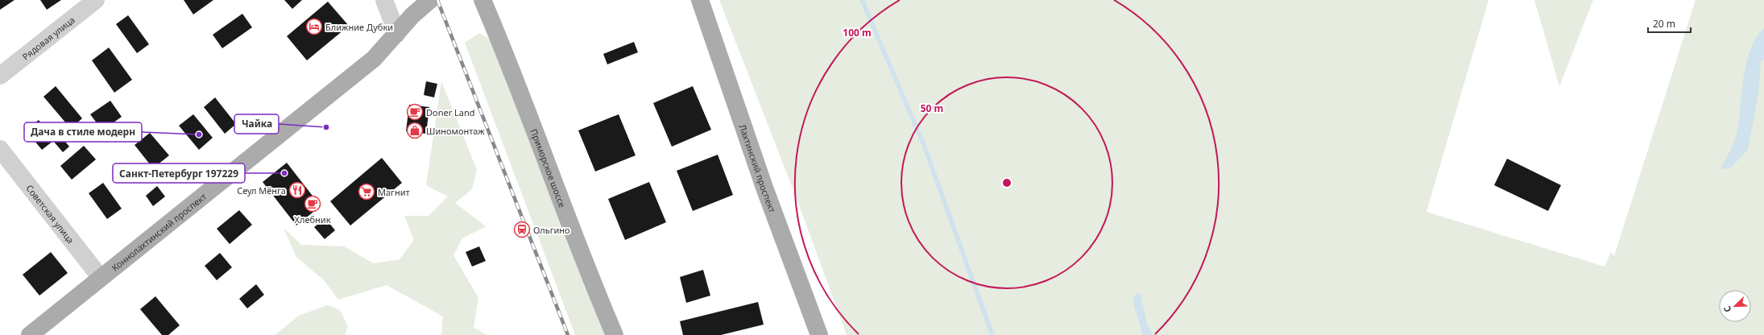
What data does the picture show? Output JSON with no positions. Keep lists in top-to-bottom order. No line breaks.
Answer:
{"streets":{"main road":["Приморское шоссе","Лахтинский проспект","Коннолахтинский проспект"],"street":["Рядовая улица","Советская улица"]},"crossings":[["Советская улица","Коннолахтинский проспект"]],"places":{"hotel":["Ближние Дубки"],"cafe":["Doner Land","Хлебник"],"other":["Чайка","Дача в стиле модерн","Санкт-Петербург 197229"],"shop":["Шиномонтаж"],"restaurant":["Сеул Мёнга"],"supermarket":["Магнит"],"station":["Ольгино"]},"scale_bar":"20 m","north":"bottom left","rings":["100 m","50 m"]}
